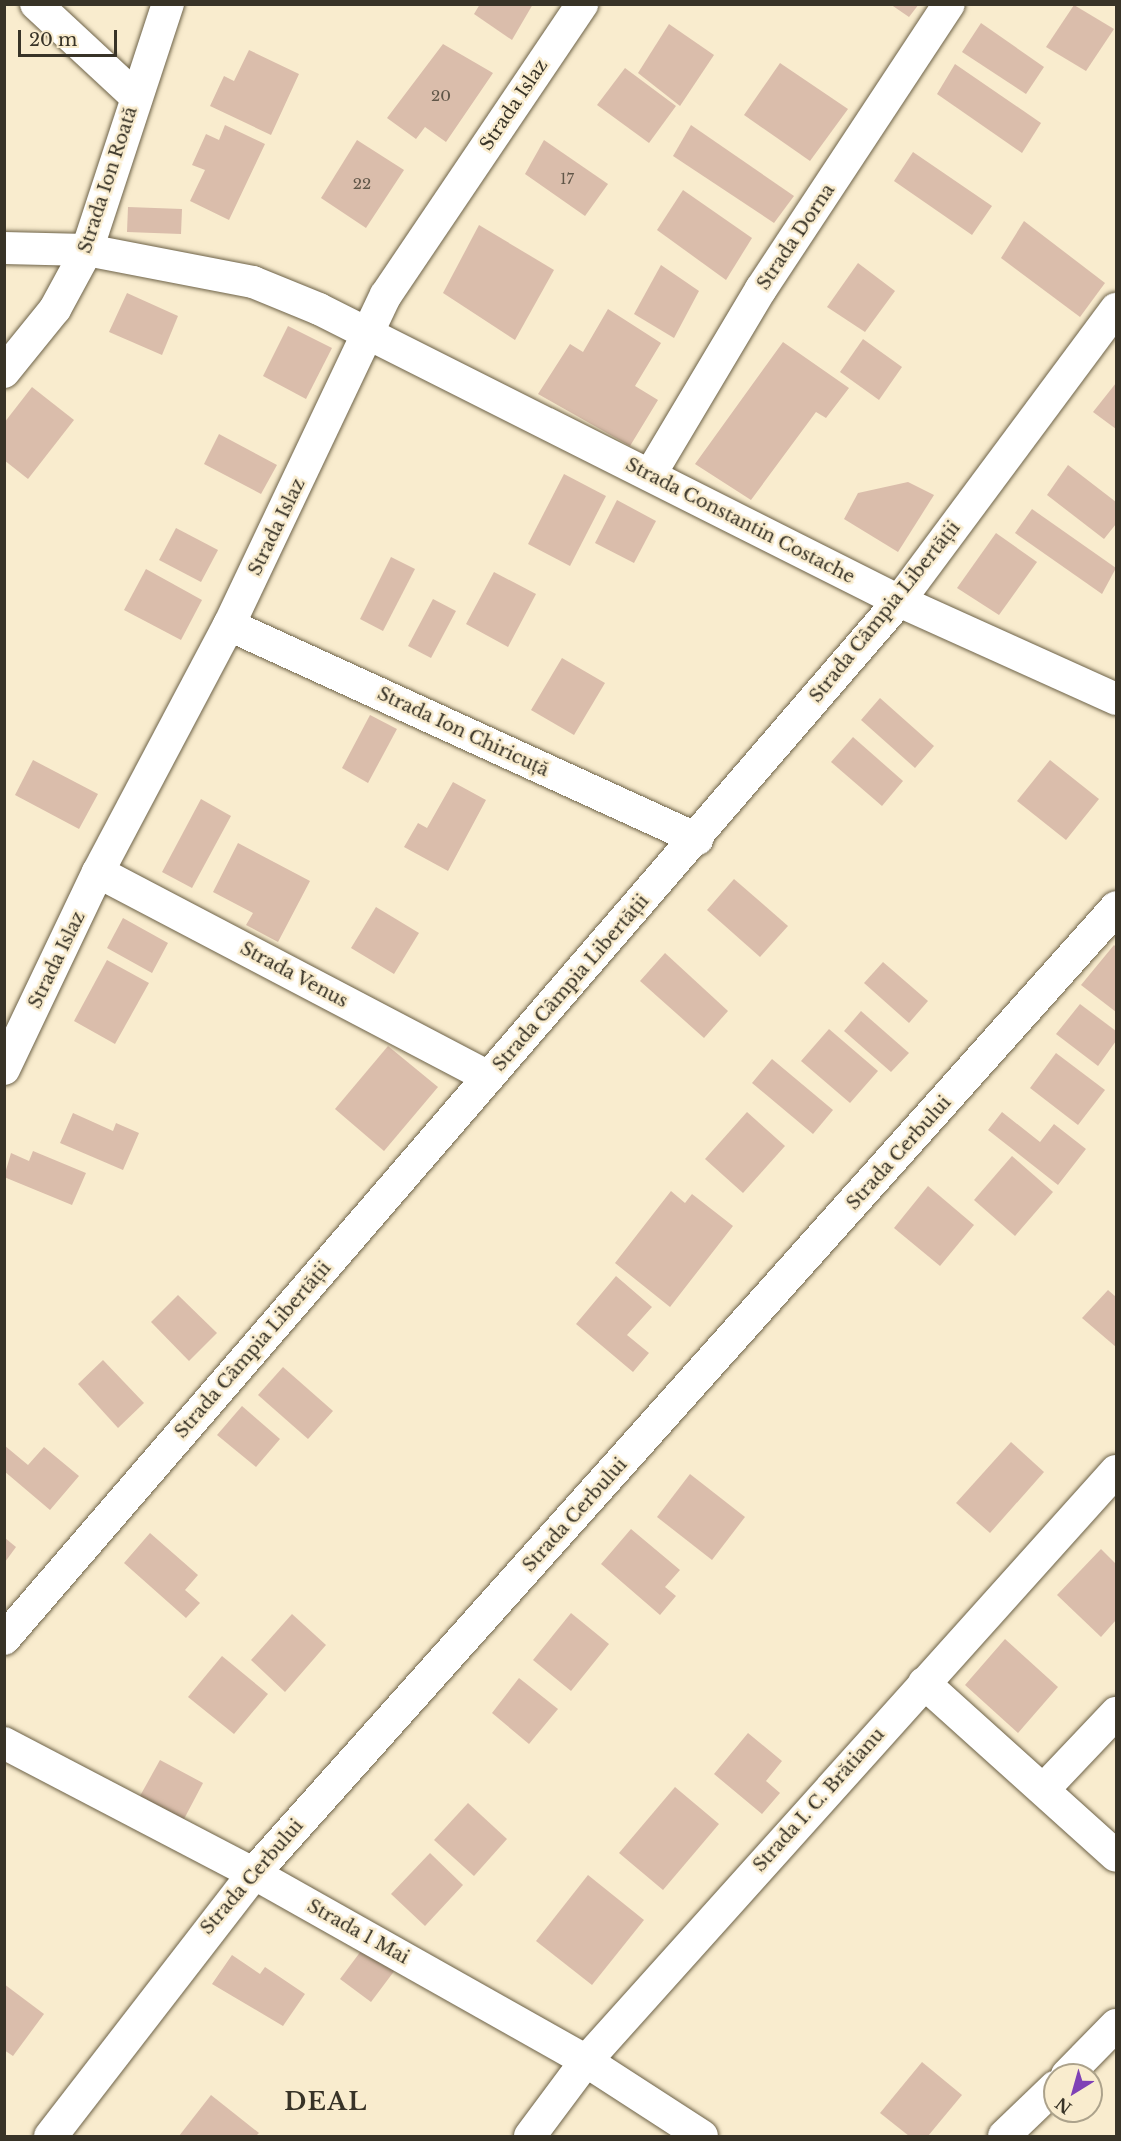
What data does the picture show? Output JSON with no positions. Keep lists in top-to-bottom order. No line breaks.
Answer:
{"streets":{"street":["Strada Islaz","Strada Ion Roată","Strada Dorna","Strada Constantin Costache","Strada Câmpia Libertății","Strada Ion Chiricuță","Strada Venus","Strada Cerbului","Strada I. C. Brătianu","Strada 1 Mai"]},"crossings":[["Strada Islaz","Strada Constantin Costache"],["Strada Islaz","Strada Ion Chiricuță"],["Strada Islaz","Strada Venus"],["Strada Ion Roată","Strada Constantin Costache"],["Strada Dorna","Strada Constantin Costache"],["Strada Constantin Costache","Strada Câmpia Libertății"],["Strada Câmpia Libertății","Strada Ion Chiricuță"],["Strada Câmpia Libertății","Strada Venus"],["Strada Cerbului","Strada 1 Mai"],["Strada I. C. Brătianu","Strada 1 Mai"]],"districts":["DEAL"],"house_numbers":["20","17","22"],"scale_bar":"20 m","north":"bottom left"}
